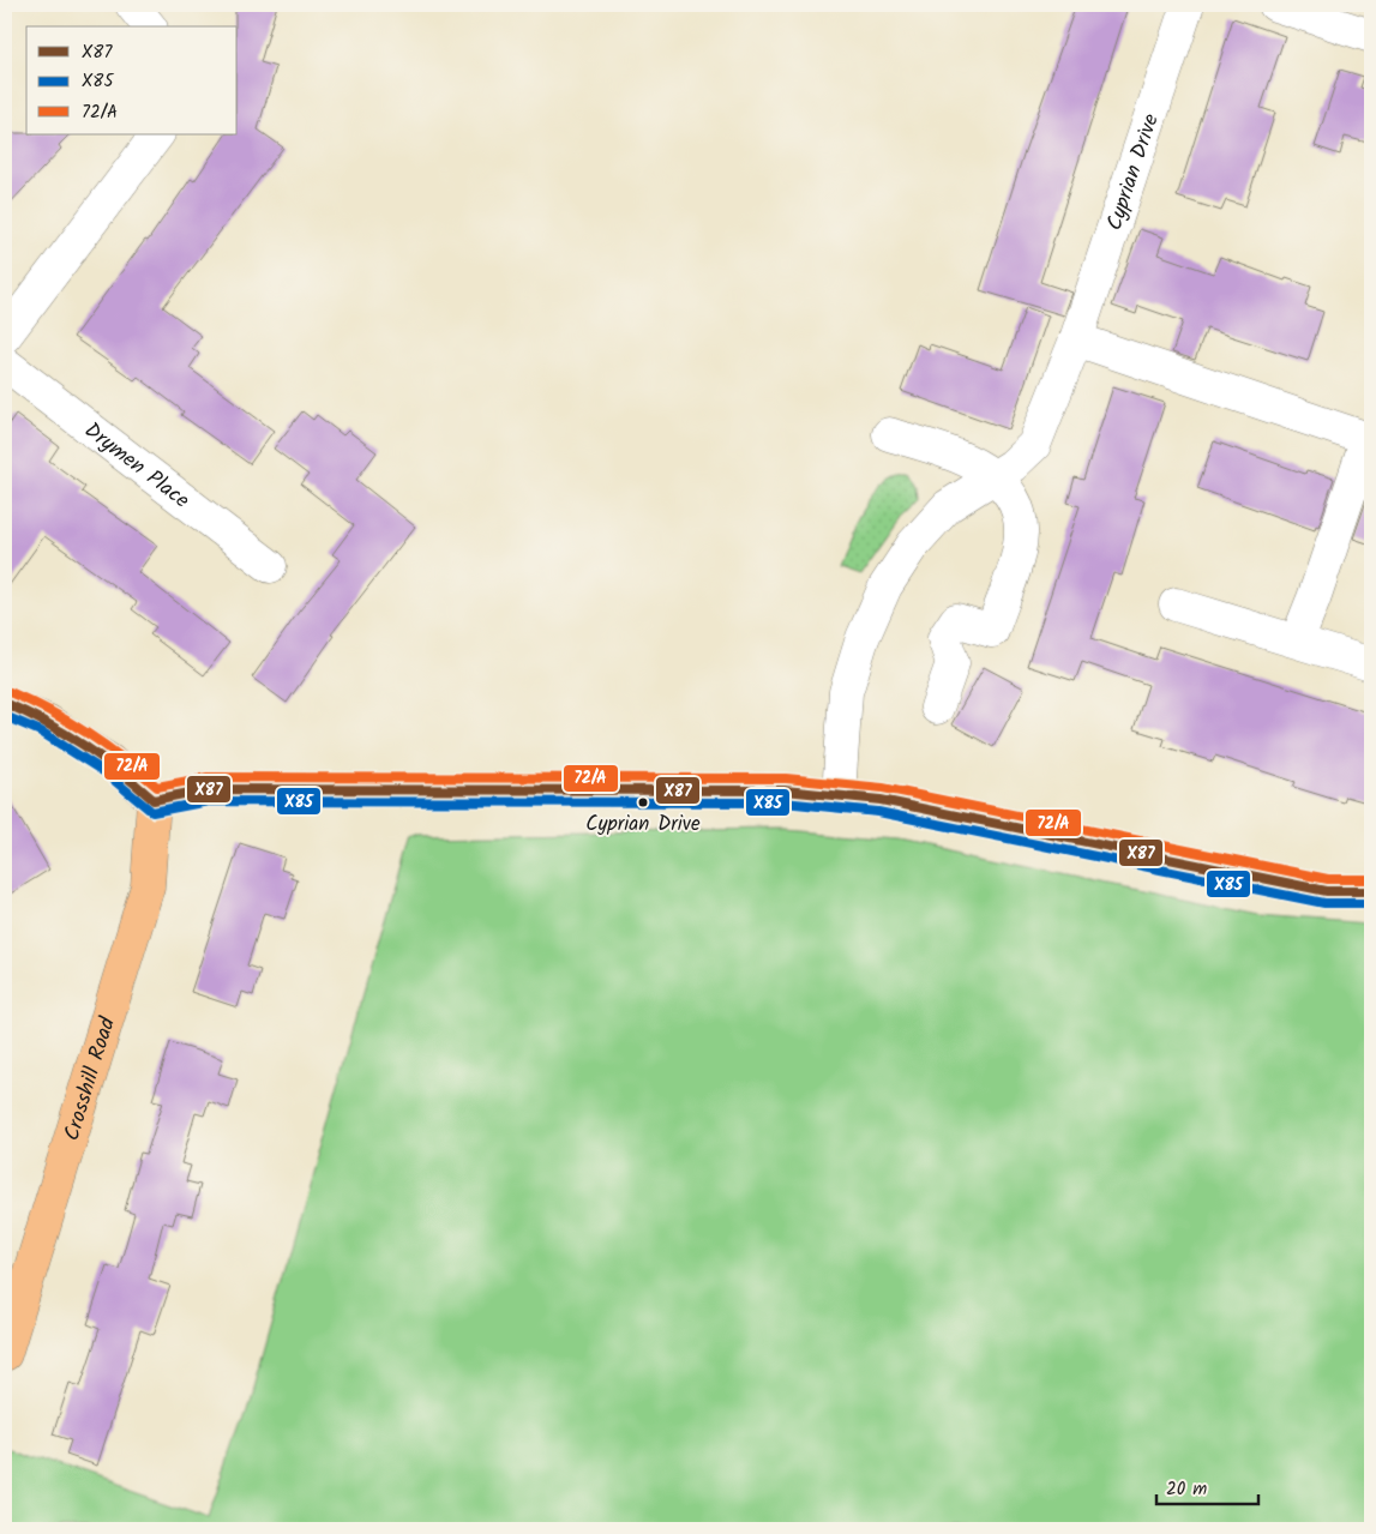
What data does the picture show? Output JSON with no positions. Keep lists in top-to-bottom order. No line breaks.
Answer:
{"streets":{"main road":["Crosshill Road"],"street":["Cyprian Drive","Drymen Place"]},"places":["Cyprian Drive"],"lines":["transit line 72/A","transit line X87","transit line X85"],"legend":["X87","X85","72/A"],"scale_bar":"20 m"}
